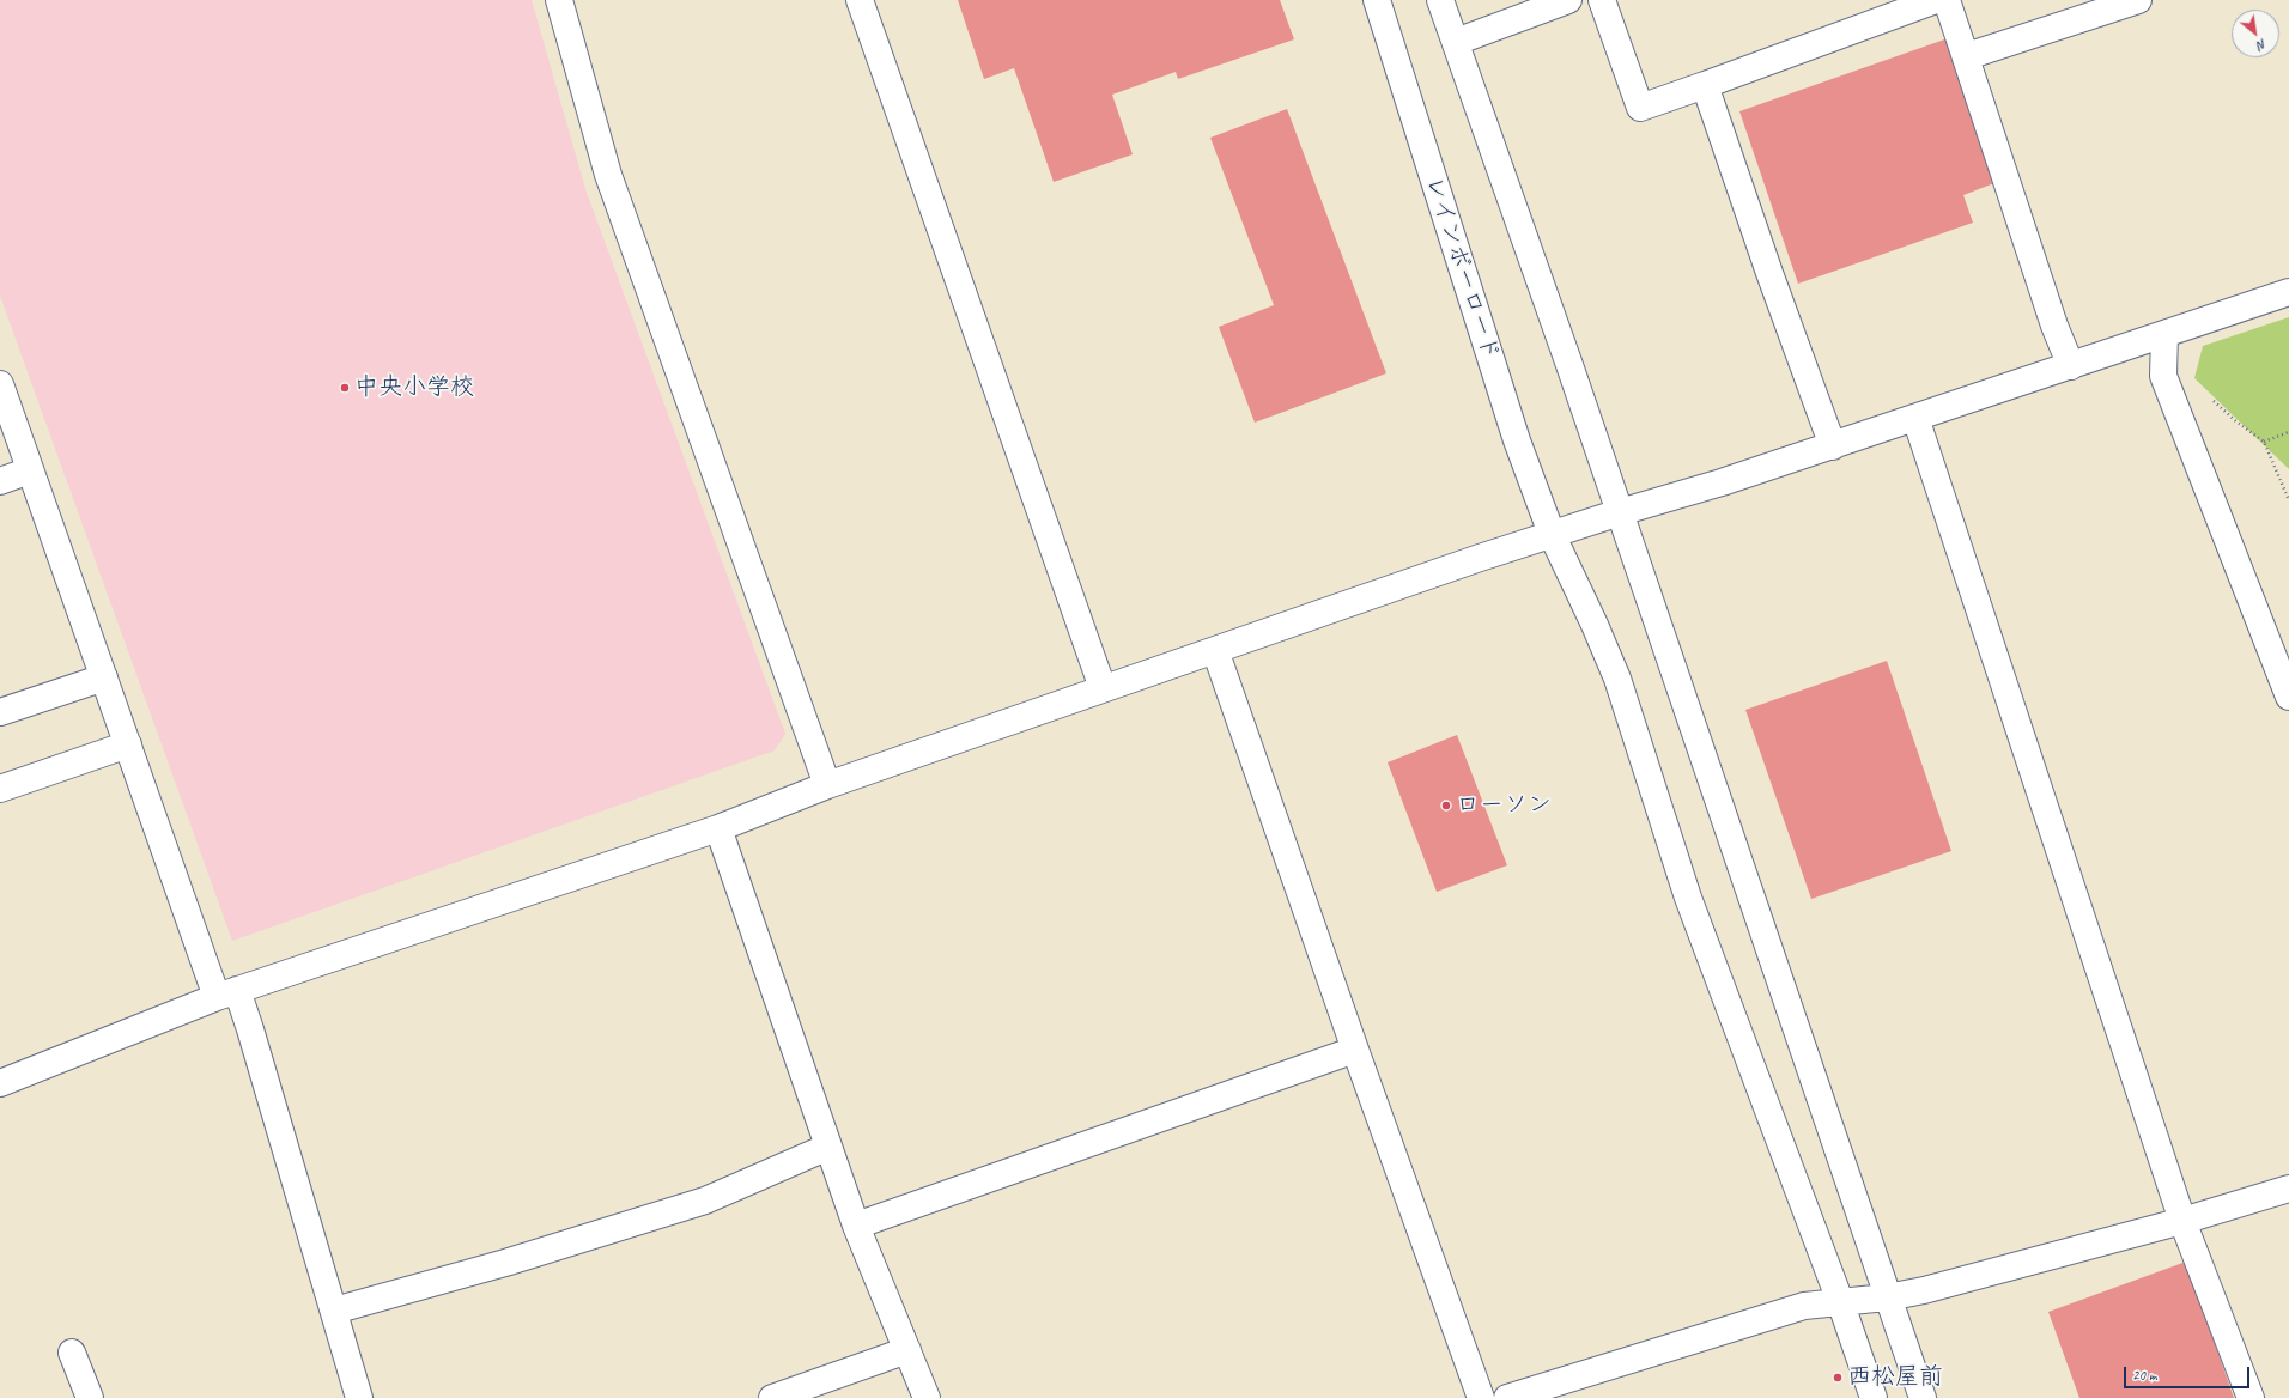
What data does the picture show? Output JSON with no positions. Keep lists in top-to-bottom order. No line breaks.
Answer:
{"streets":{"street":["レインボーロード"]},"places":["中央小学校","ローソン","西松屋前"],"scale_bar":"20 m","north":"bottom right"}
